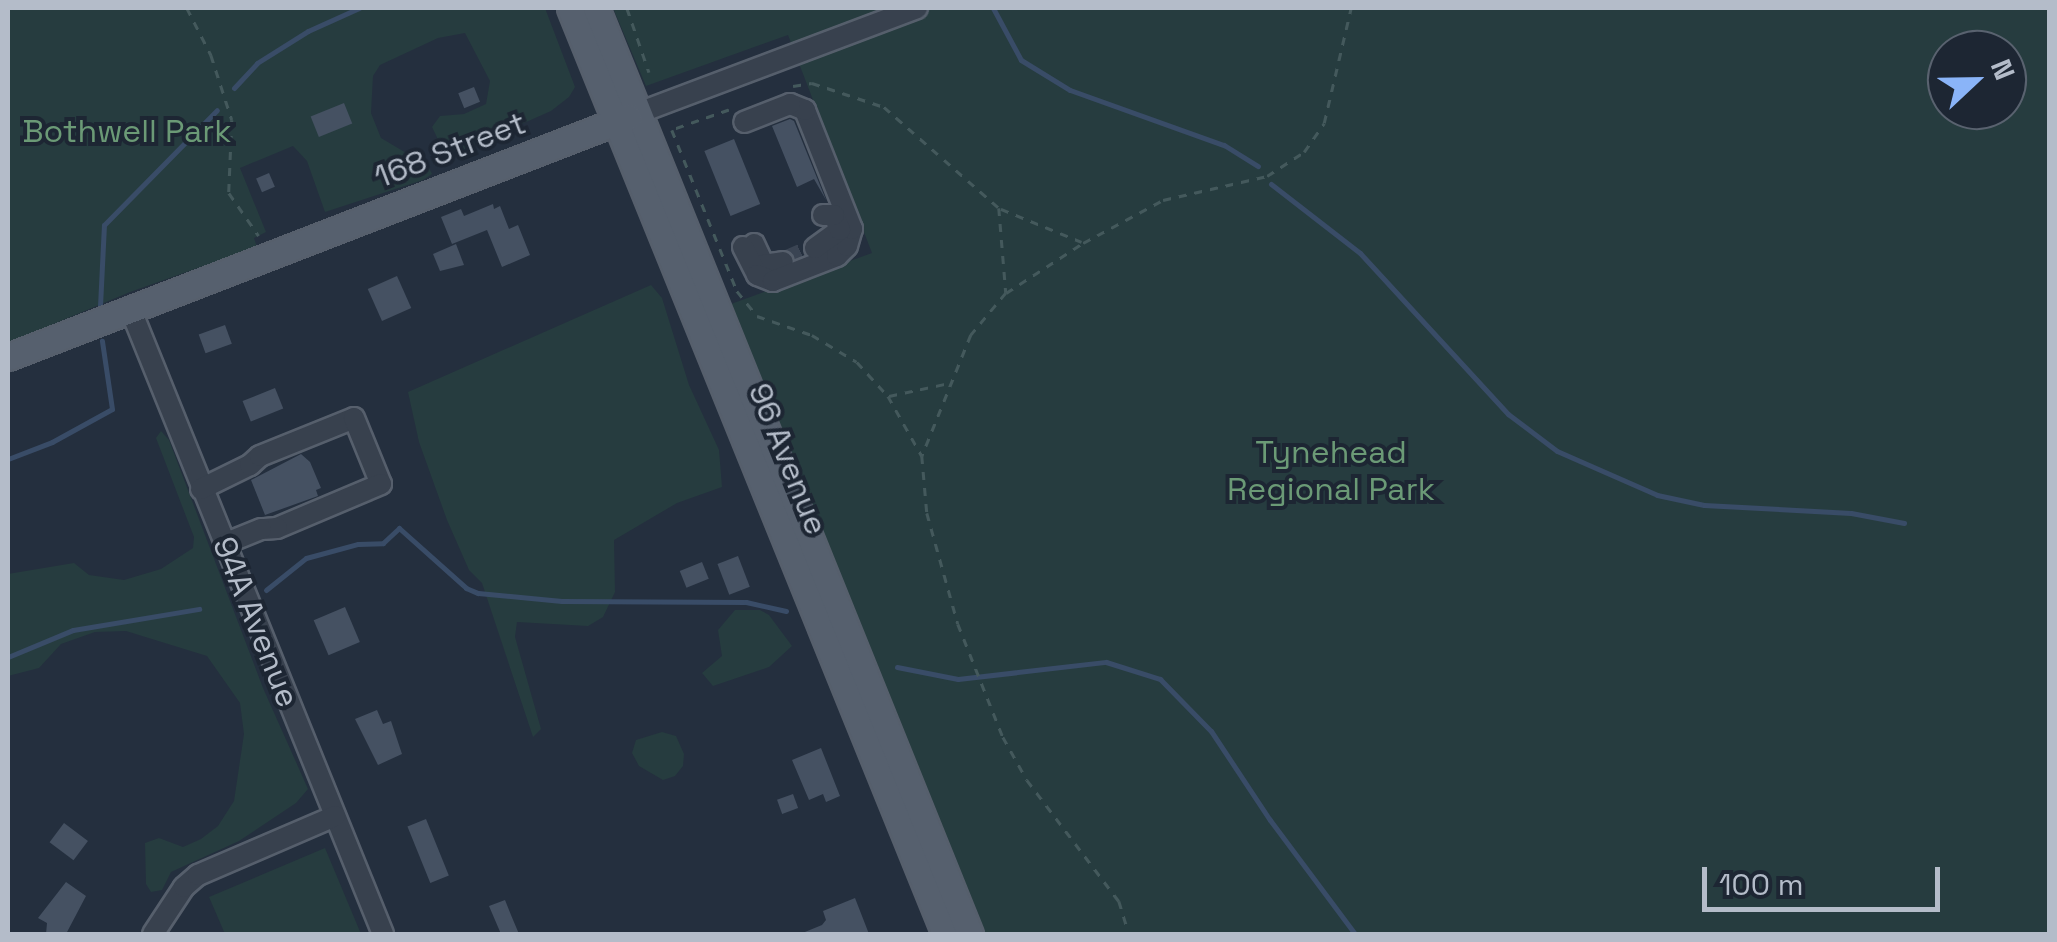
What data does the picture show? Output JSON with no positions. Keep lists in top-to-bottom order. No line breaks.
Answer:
{"streets":{"main road":["168 Street","96 Avenue"],"street":["94A Avenue"]},"crossings":[["168 Street","96 Avenue"],["168 Street","94A Avenue"]],"parks":["Bothwell Park","Tynehead Regional Park"],"scale_bar":"100 m","north":"right"}
